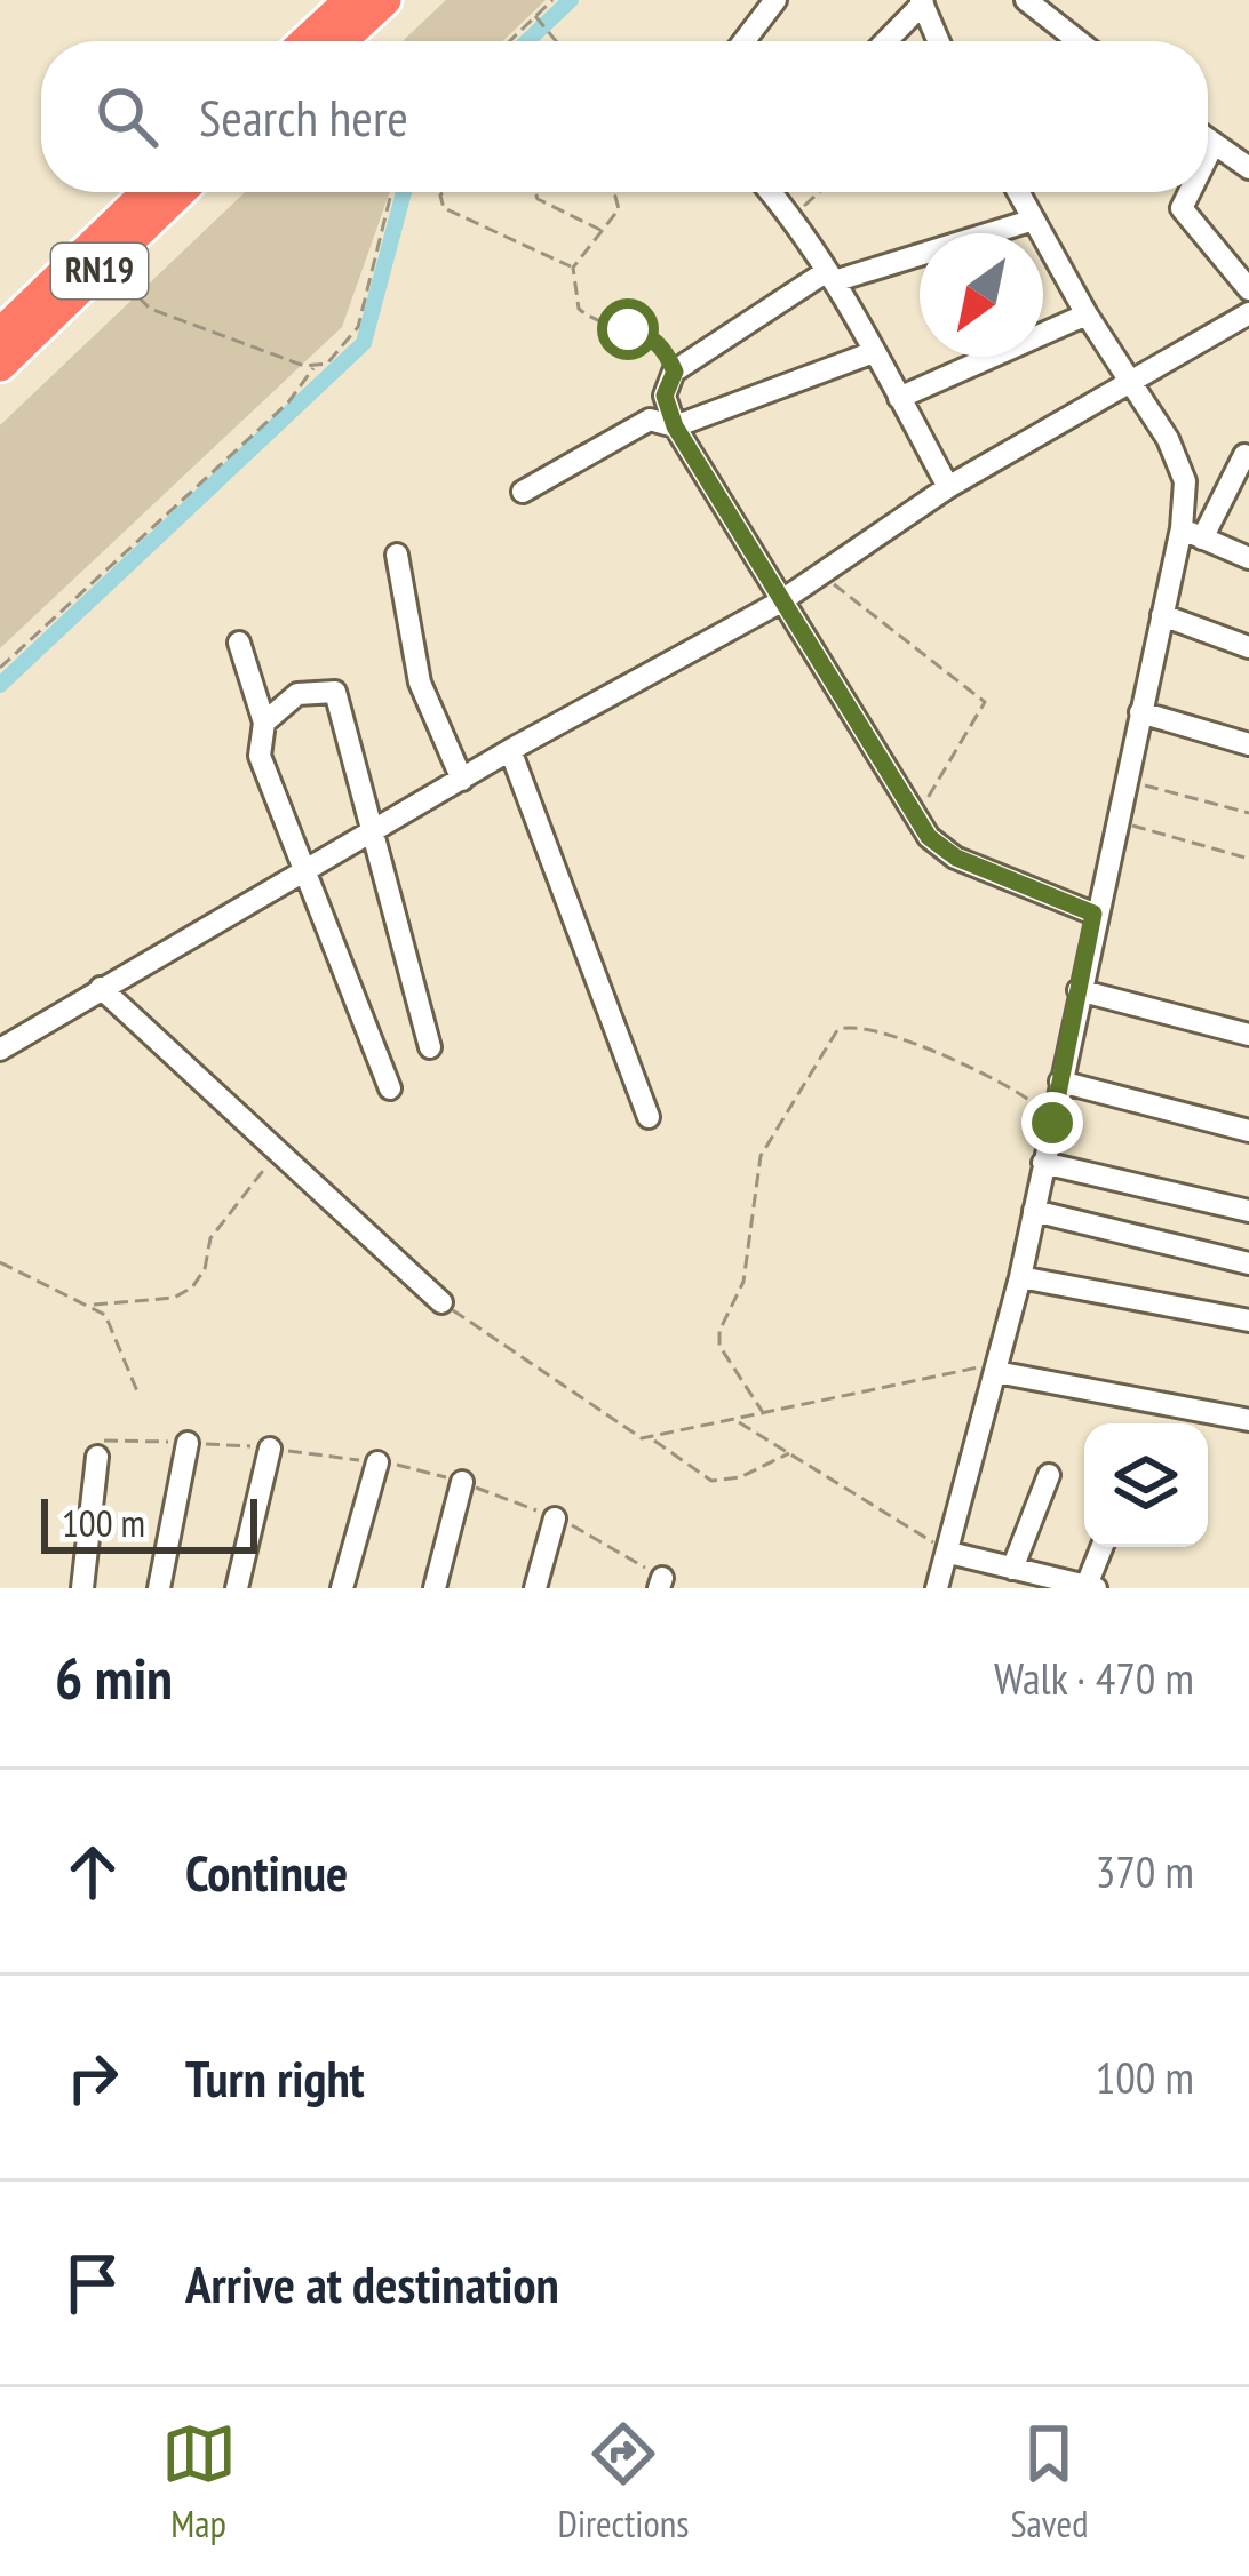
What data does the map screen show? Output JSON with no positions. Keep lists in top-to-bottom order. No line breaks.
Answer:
{"streets":{"highway":["RN19"]},"scale_bar":"100 m","north":"bottom left","page":{"search":"Search here","scale":"100 m","heading":["6 min","Walk · 470 m"],"list":[["Continue","370 m"],["Turn right","100 m"],"Arrive at destination"],"nav":["Map","Directions","Saved"]}}
